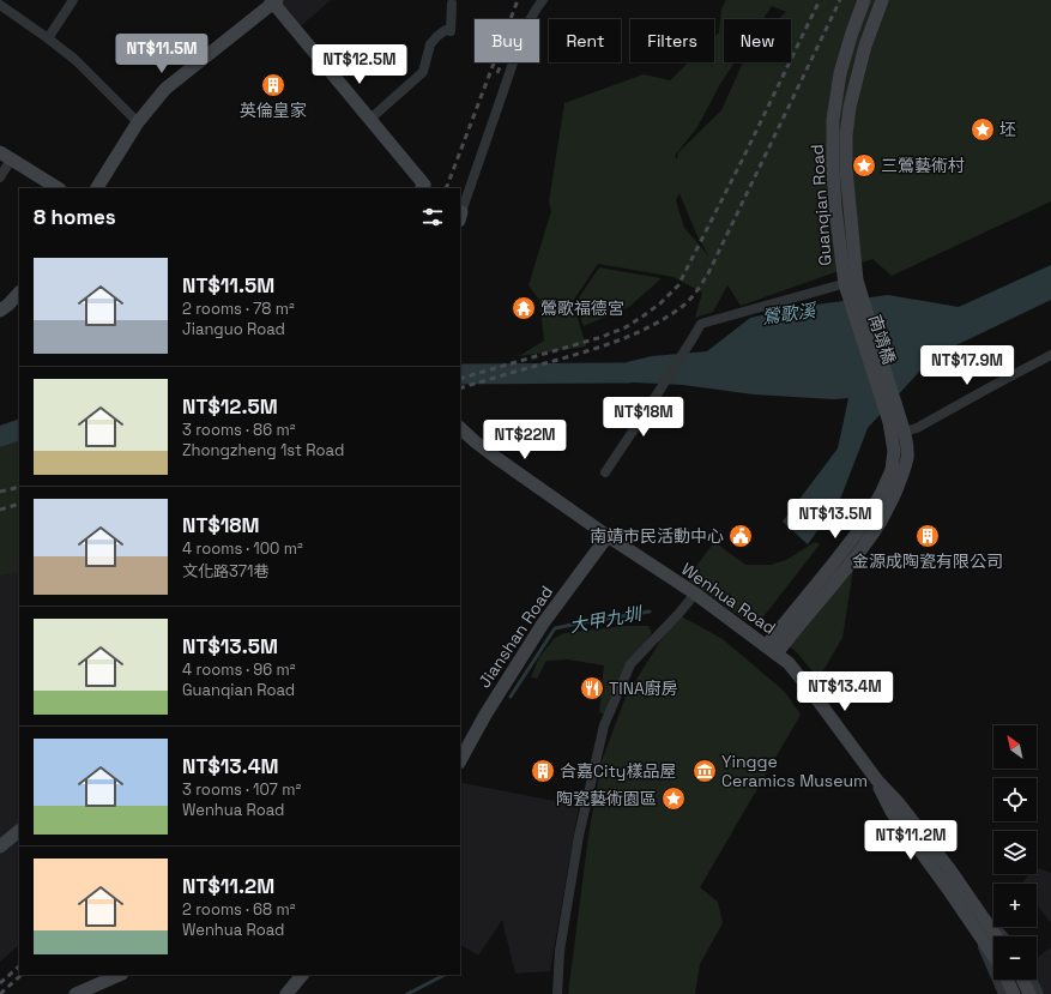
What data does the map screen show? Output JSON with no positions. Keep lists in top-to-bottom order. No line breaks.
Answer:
{"streets":{"street":["Guanqian Road","南靖橋","Wenhua Road","Jianshan Road"]},"crossings":[["Guanqian Road","南靖橋"],["Wenhua Road","Jianshan Road"]],"water":["鶯歌溪","大甲九圳"],"places":{"building":["英倫皇家","金源成陶瓷有限公司","合嘉City樣品屋"],"place":["坯","三鶯藝術村","陶瓷藝術園區"],"temple":["鶯歌福德宮"],"public building":["南靖市民活動中心"],"restaurant":["TINA廚房"],"museum":["Yingge Ceramics Museum"]},"north":"top left","page":{"chip":["Buy","Rent","Filters","New"],"price":["NT$11.5M","NT$12.5M","NT$17.9M","NT$18M","NT$22M","NT$13.5M","NT$13.4M","NT$11.2M"],"heading":"8 homes","list":[{"name":"NT$11.5M","note":"2 rooms · 78 m² · Jianguo Road"},{"name":"NT$12.5M","note":"3 rooms · 86 m² · Zhongzheng 1st Road"},{"name":"NT$18M","note":"4 rooms · 100 m² · 文化路371巷"},{"name":"NT$13.5M","note":"4 rooms · 96 m² · Guanqian Road"},{"name":"NT$13.4M","note":"3 rooms · 107 m² · Wenhua Road"},{"name":"NT$11.2M","note":"2 rooms · 68 m² · Wenhua Road"}],"map_buttons":["+","−"]}}
